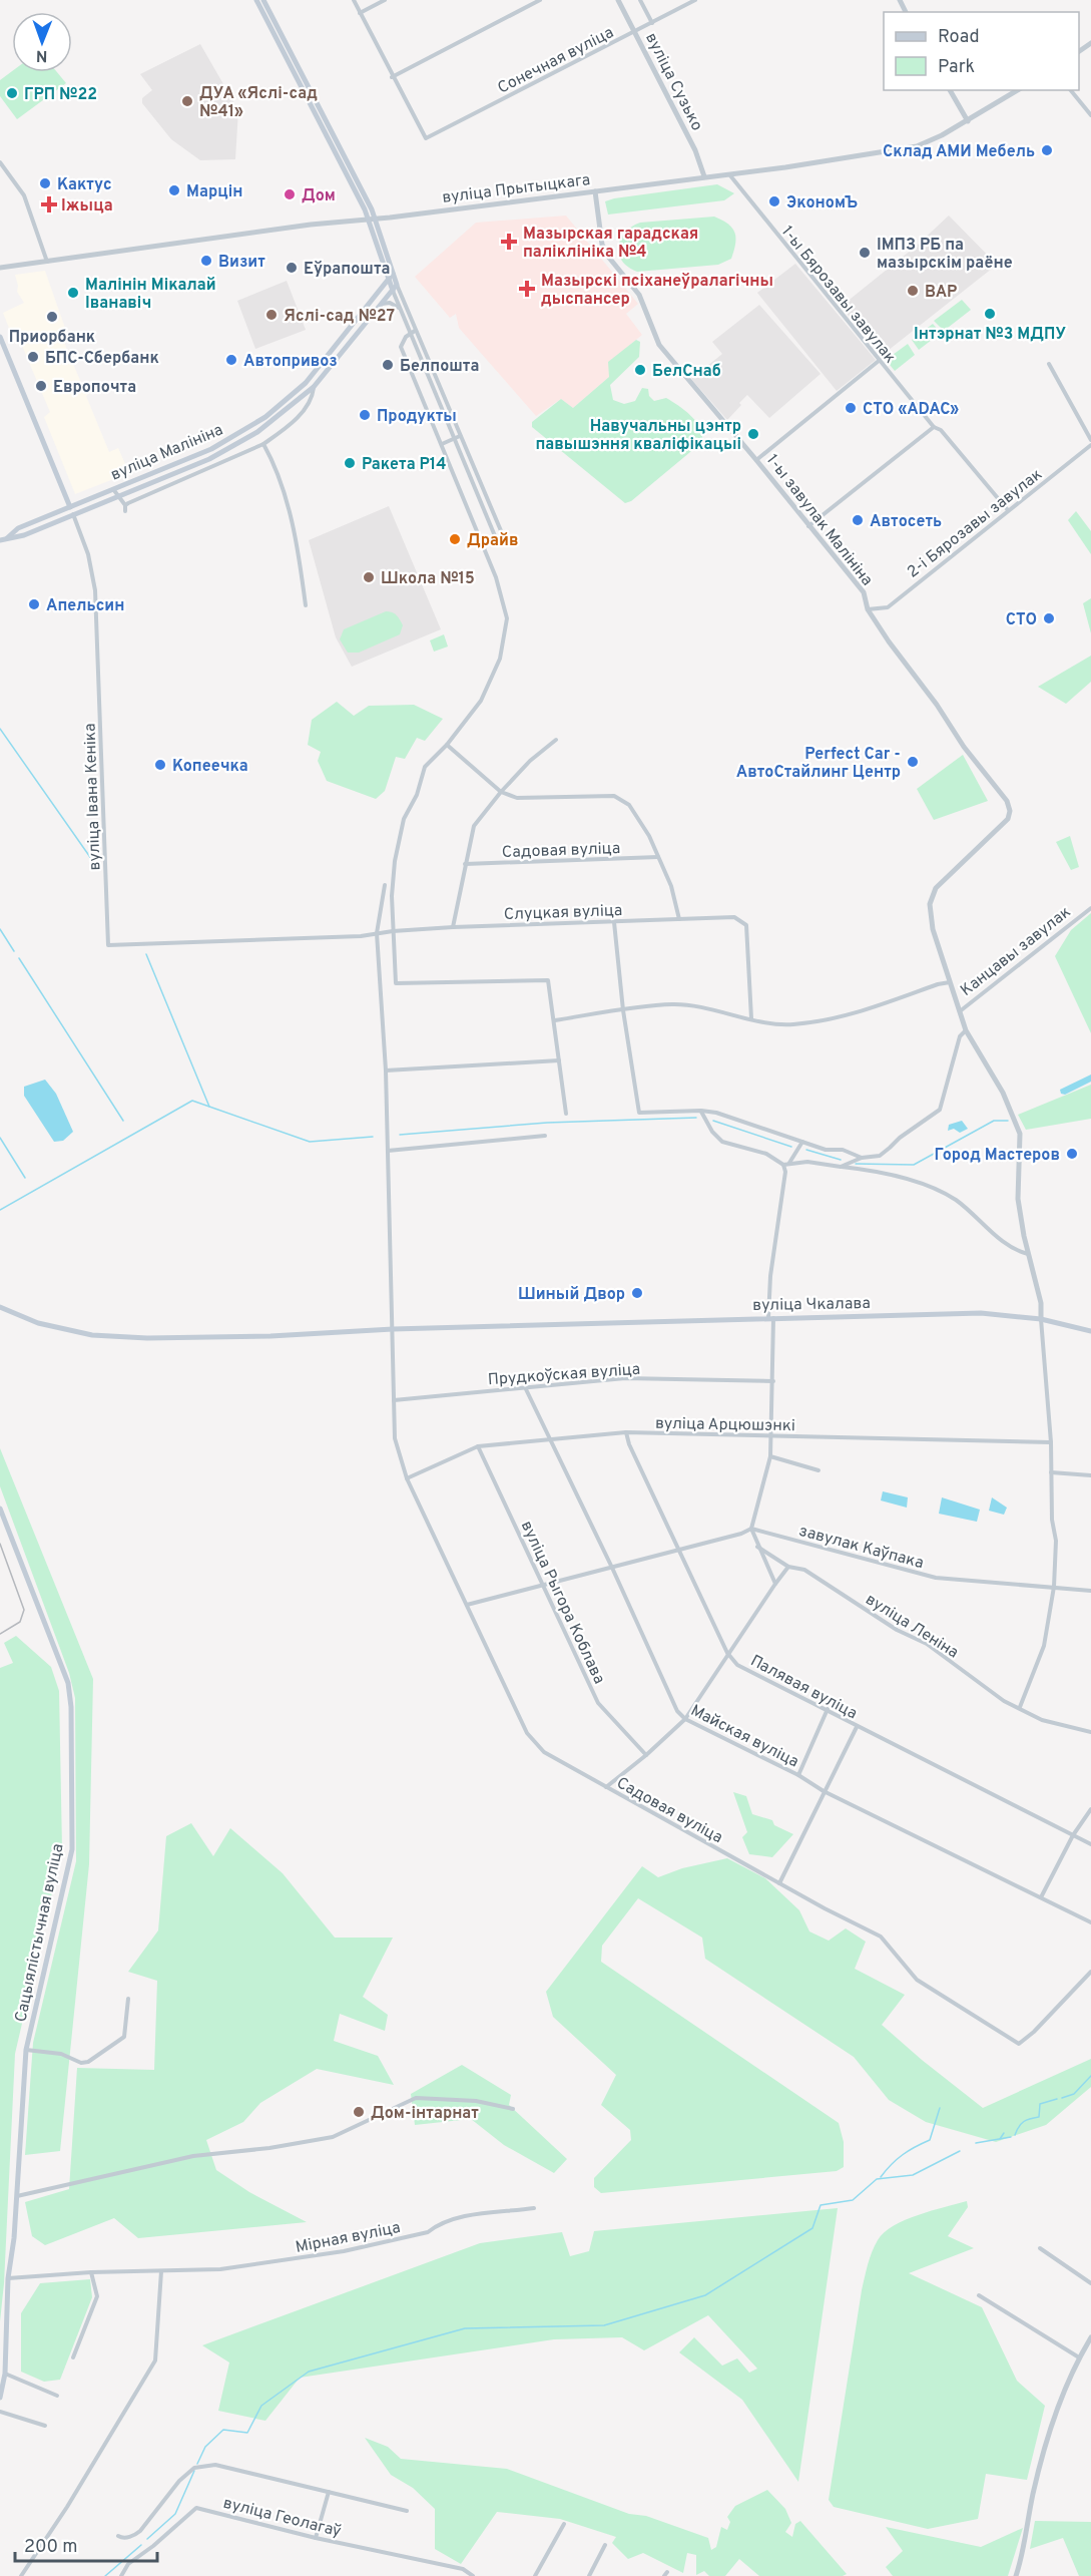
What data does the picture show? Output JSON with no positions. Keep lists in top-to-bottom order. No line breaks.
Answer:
{"streets":{"main road":["вуліца Малініна","вуліца Чкалава","Сацыялістычная вуліца"],"street":["Сонечная вуліца","вуліца Сузько","вуліца Прытыцкага","1-ы Бярозавы завулак","1-ы завулак Малініна","2-і Бярозавы завулак","вуліца Івана Кеніка","Садовая вуліца","Слуцкая вуліца","Канцавы завулак","Прудкоўская вуліца","вуліца Арцюшэнкі","завулак Каўпака","вуліца Рыгора Коблава","вуліца Леніна","Палявая вуліца","Майская вуліца","Мірная вуліца","вуліца Геолагаў"]},"crossings":[["Сонечная вуліца","вуліца Сузько"],["вуліца Сузько","вуліца Прытыцкага"],["вуліца Прытыцкага","1-ы Бярозавы завулак"],["вуліца Прытыцкага","1-ы завулак Малініна"],["1-ы Бярозавы завулак","2-і Бярозавы завулак"],["вуліца Малініна","вуліца Івана Кеніка"],["1-ы завулак Малініна","2-і Бярозавы завулак"],["1-ы завулак Малініна","Канцавы завулак"],["вуліца Івана Кеніка","Слуцкая вуліца"],["Садовая вуліца","Слуцкая вуліца"],["Садовая вуліца","вуліца Чкалава"],["Садовая вуліца","Прудкоўская вуліца"],["Садовая вуліца","вуліца Арцюшэнкі"],["Канцавы завулак","вуліца Чкалава"],["Прудкоўская вуліца","Майская вуліца"],["вуліца Арцюшэнкі","вуліца Рыгора Коблава"],["вуліца Арцюшэнкі","Палявая вуліца"],["вуліца Арцюшэнкі","Майская вуліца"],["Сацыялістычная вуліца","Мірная вуліца"]],"places":{"other":["ГРП №22","ДУА «Яслі-сад №41»","Склад АМИ Мебель","Кактус","Марцін","Дом","ЭкономЪ","ІМПЗ РБ па мазырскім раёне","Визит","Еўрапошта","ВАР","Малінін Мікалай Іванавіч","Інтэрнат №3 МДПУ","Яслі-сад №27","Приорбанк","БПС-Сбербанк","Автопривоз","Белпошта","БелСнаб","Европочта","СТО «ADAC»","Продукты","Навучальны цэнтр павышэння кваліфікацыі","Ракета Р14","Автосеть","Драйв","Школа №15","Апельсин","СТО","Perfect Car - АвтоСтайлинг Центр","Копеечка","Город Мастеров","Шиный Двор","Дом-інтарнат"],"health":["Іжыца","Мазырская гарадская паліклініка №4","Мазырскі псіханеўралагічны дыспансер"]},"legend":["Road","Park"],"scale_bar":"200 m","north":"bottom"}
